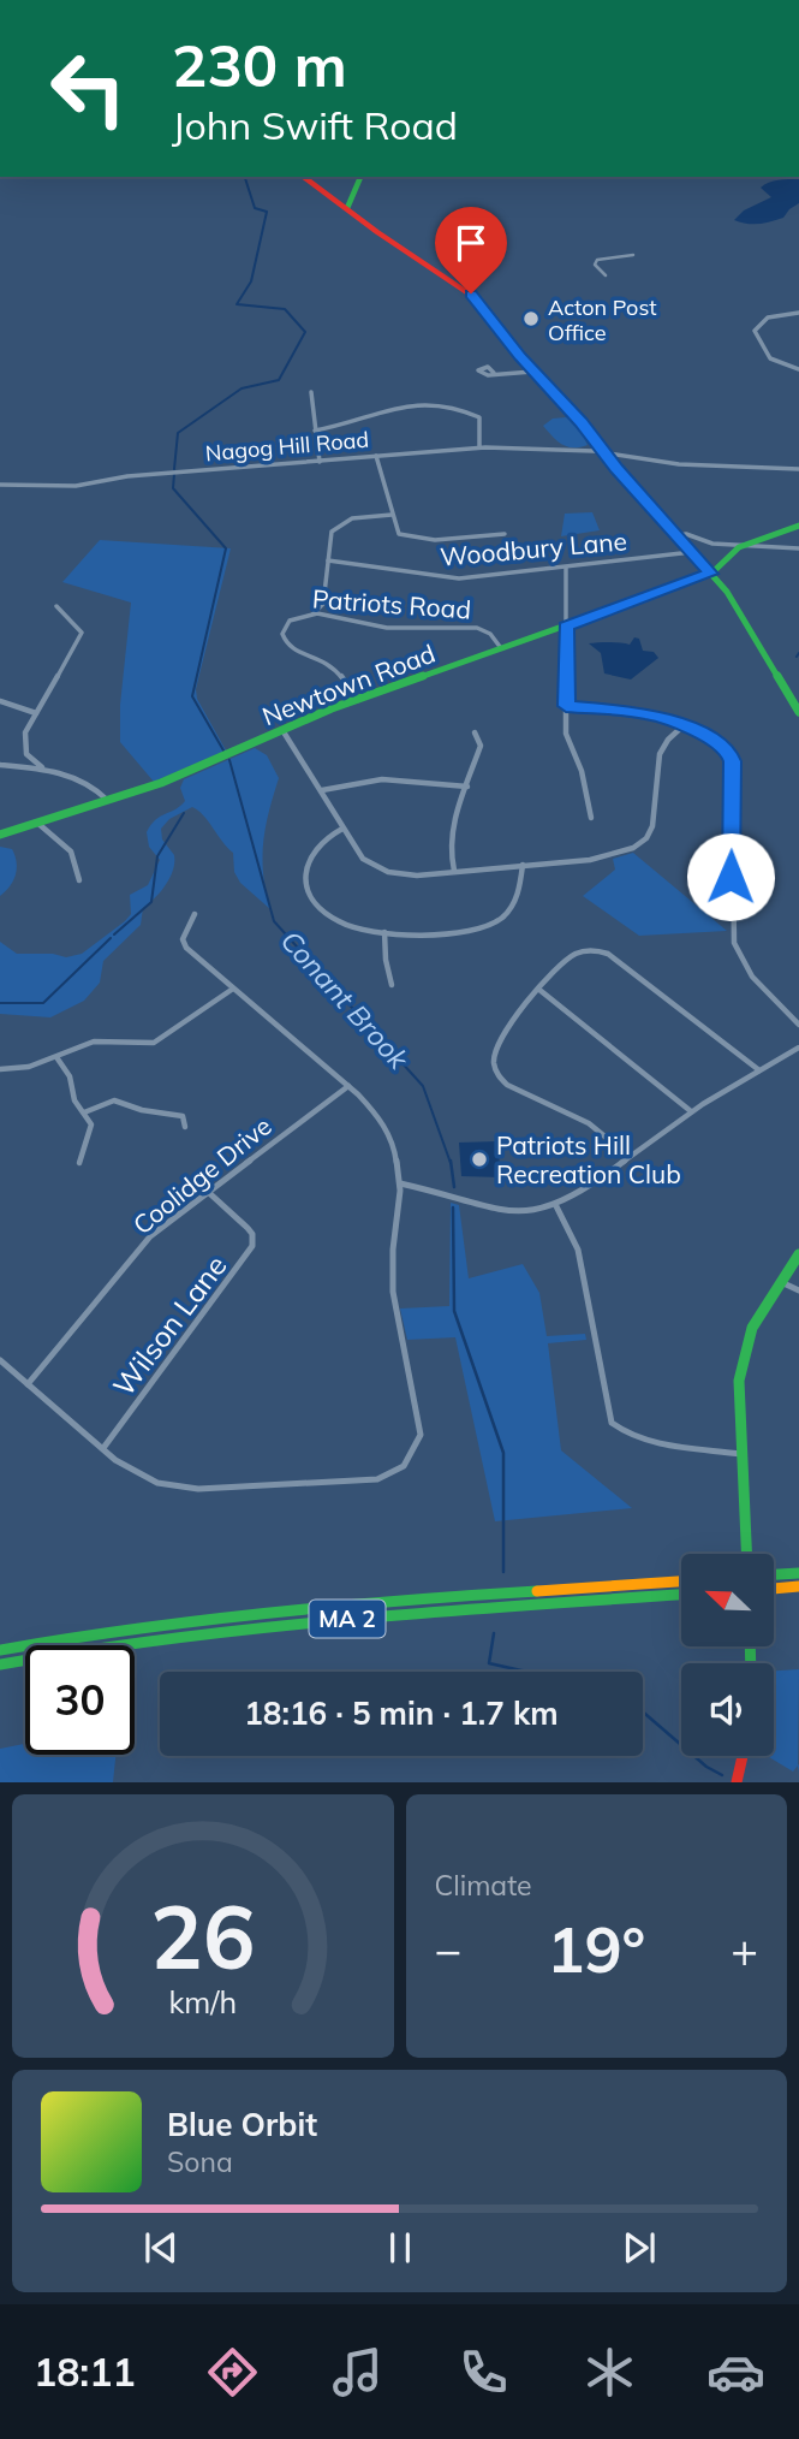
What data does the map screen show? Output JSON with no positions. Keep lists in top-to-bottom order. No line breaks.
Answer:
{"streets":{"main road":["Newtown Road","MA 2"],"street":["Nagog Hill Road","Woodbury Lane","Patriots Road","Coolidge Drive","Wilson Lane"]},"crossings":[["Patriots Road","Newtown Road"],["Coolidge Drive","Wilson Lane"]],"water":["Conant Brook"],"places":["Acton Post Office","Patriots Hill Recreation Club"],"north":"top left","page":{"turn":["230 m","John Swift Road"],"limit":"30","trip":"18:16 · 5 min · 1.7 km","tile":"Climate","heat":["−","19°","+"],"song":["Blue Orbit","Sona"],"tabs":"18:11","gauge":["26","km/h"]}}
